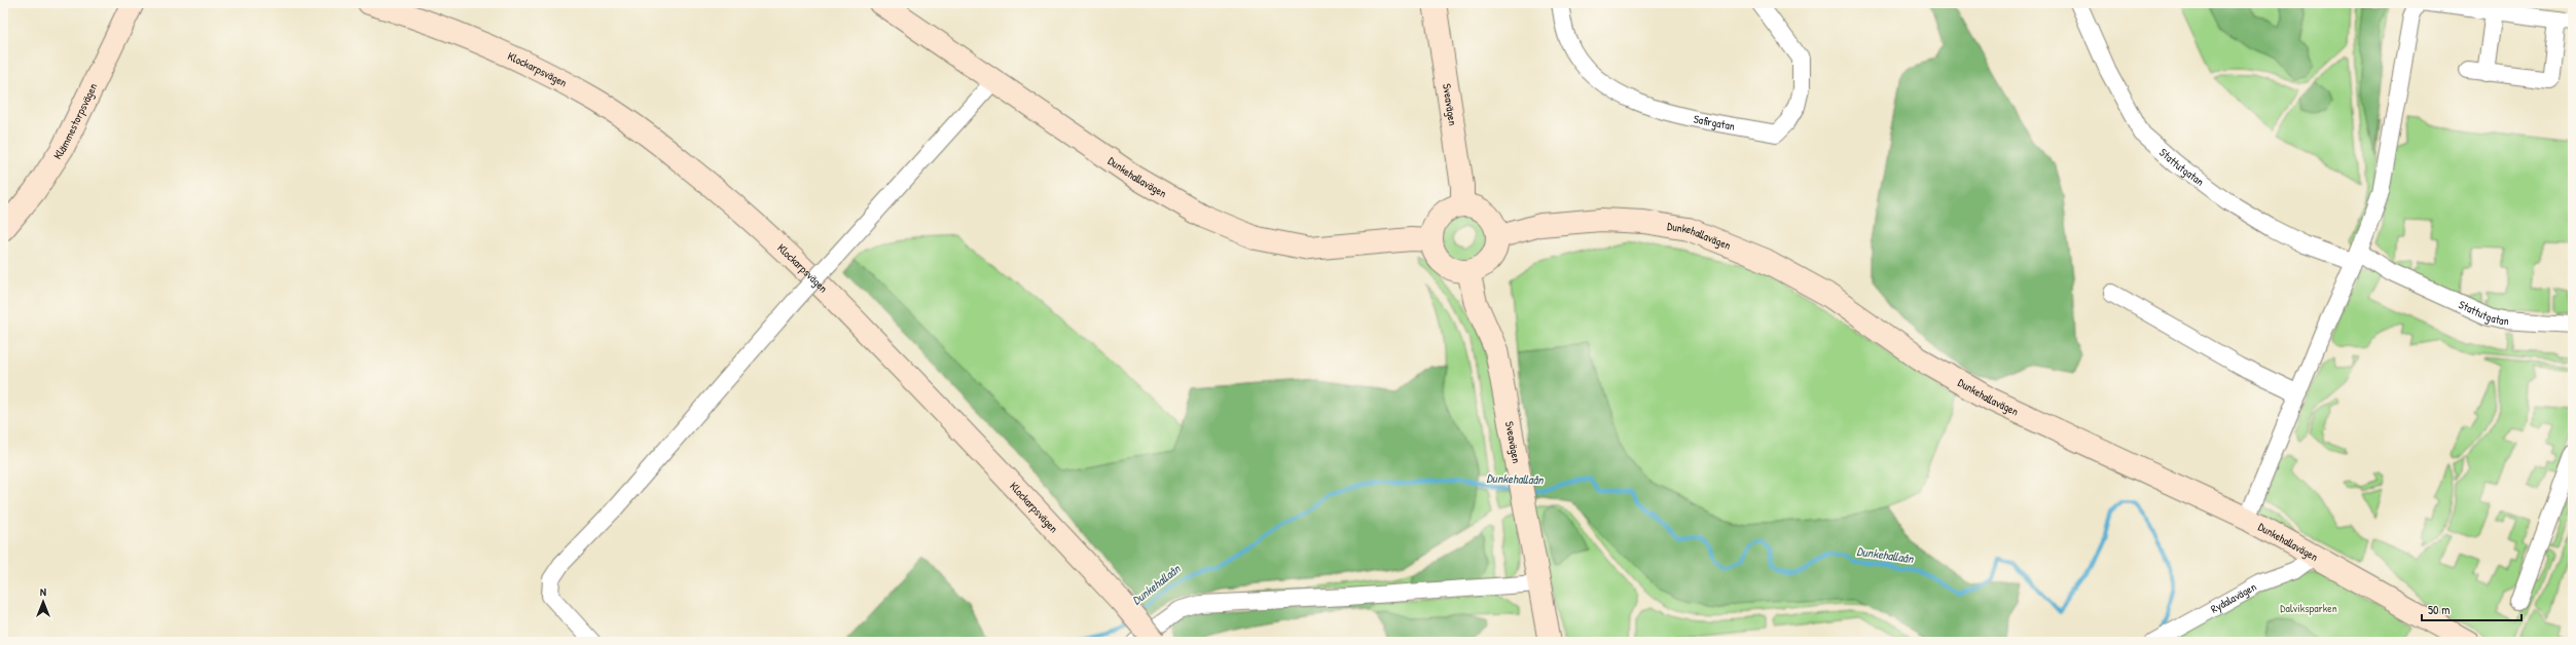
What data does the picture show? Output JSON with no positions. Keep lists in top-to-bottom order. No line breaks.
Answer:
{"streets":{"street":["Klockarpsvägen","Sveavägen","Klämmestorpsvägen","Safirgatan","Stattutgatan","Dunkehallavägen","Rydalavägen"]},"crossings":[["Sveavägen","Dunkehallavägen"],["Dunkehallavägen","Rydalavägen"]],"water":["Dunkehallaån"],"parks":["Dalviksparken"],"scale_bar":"50 m","north":"top"}
